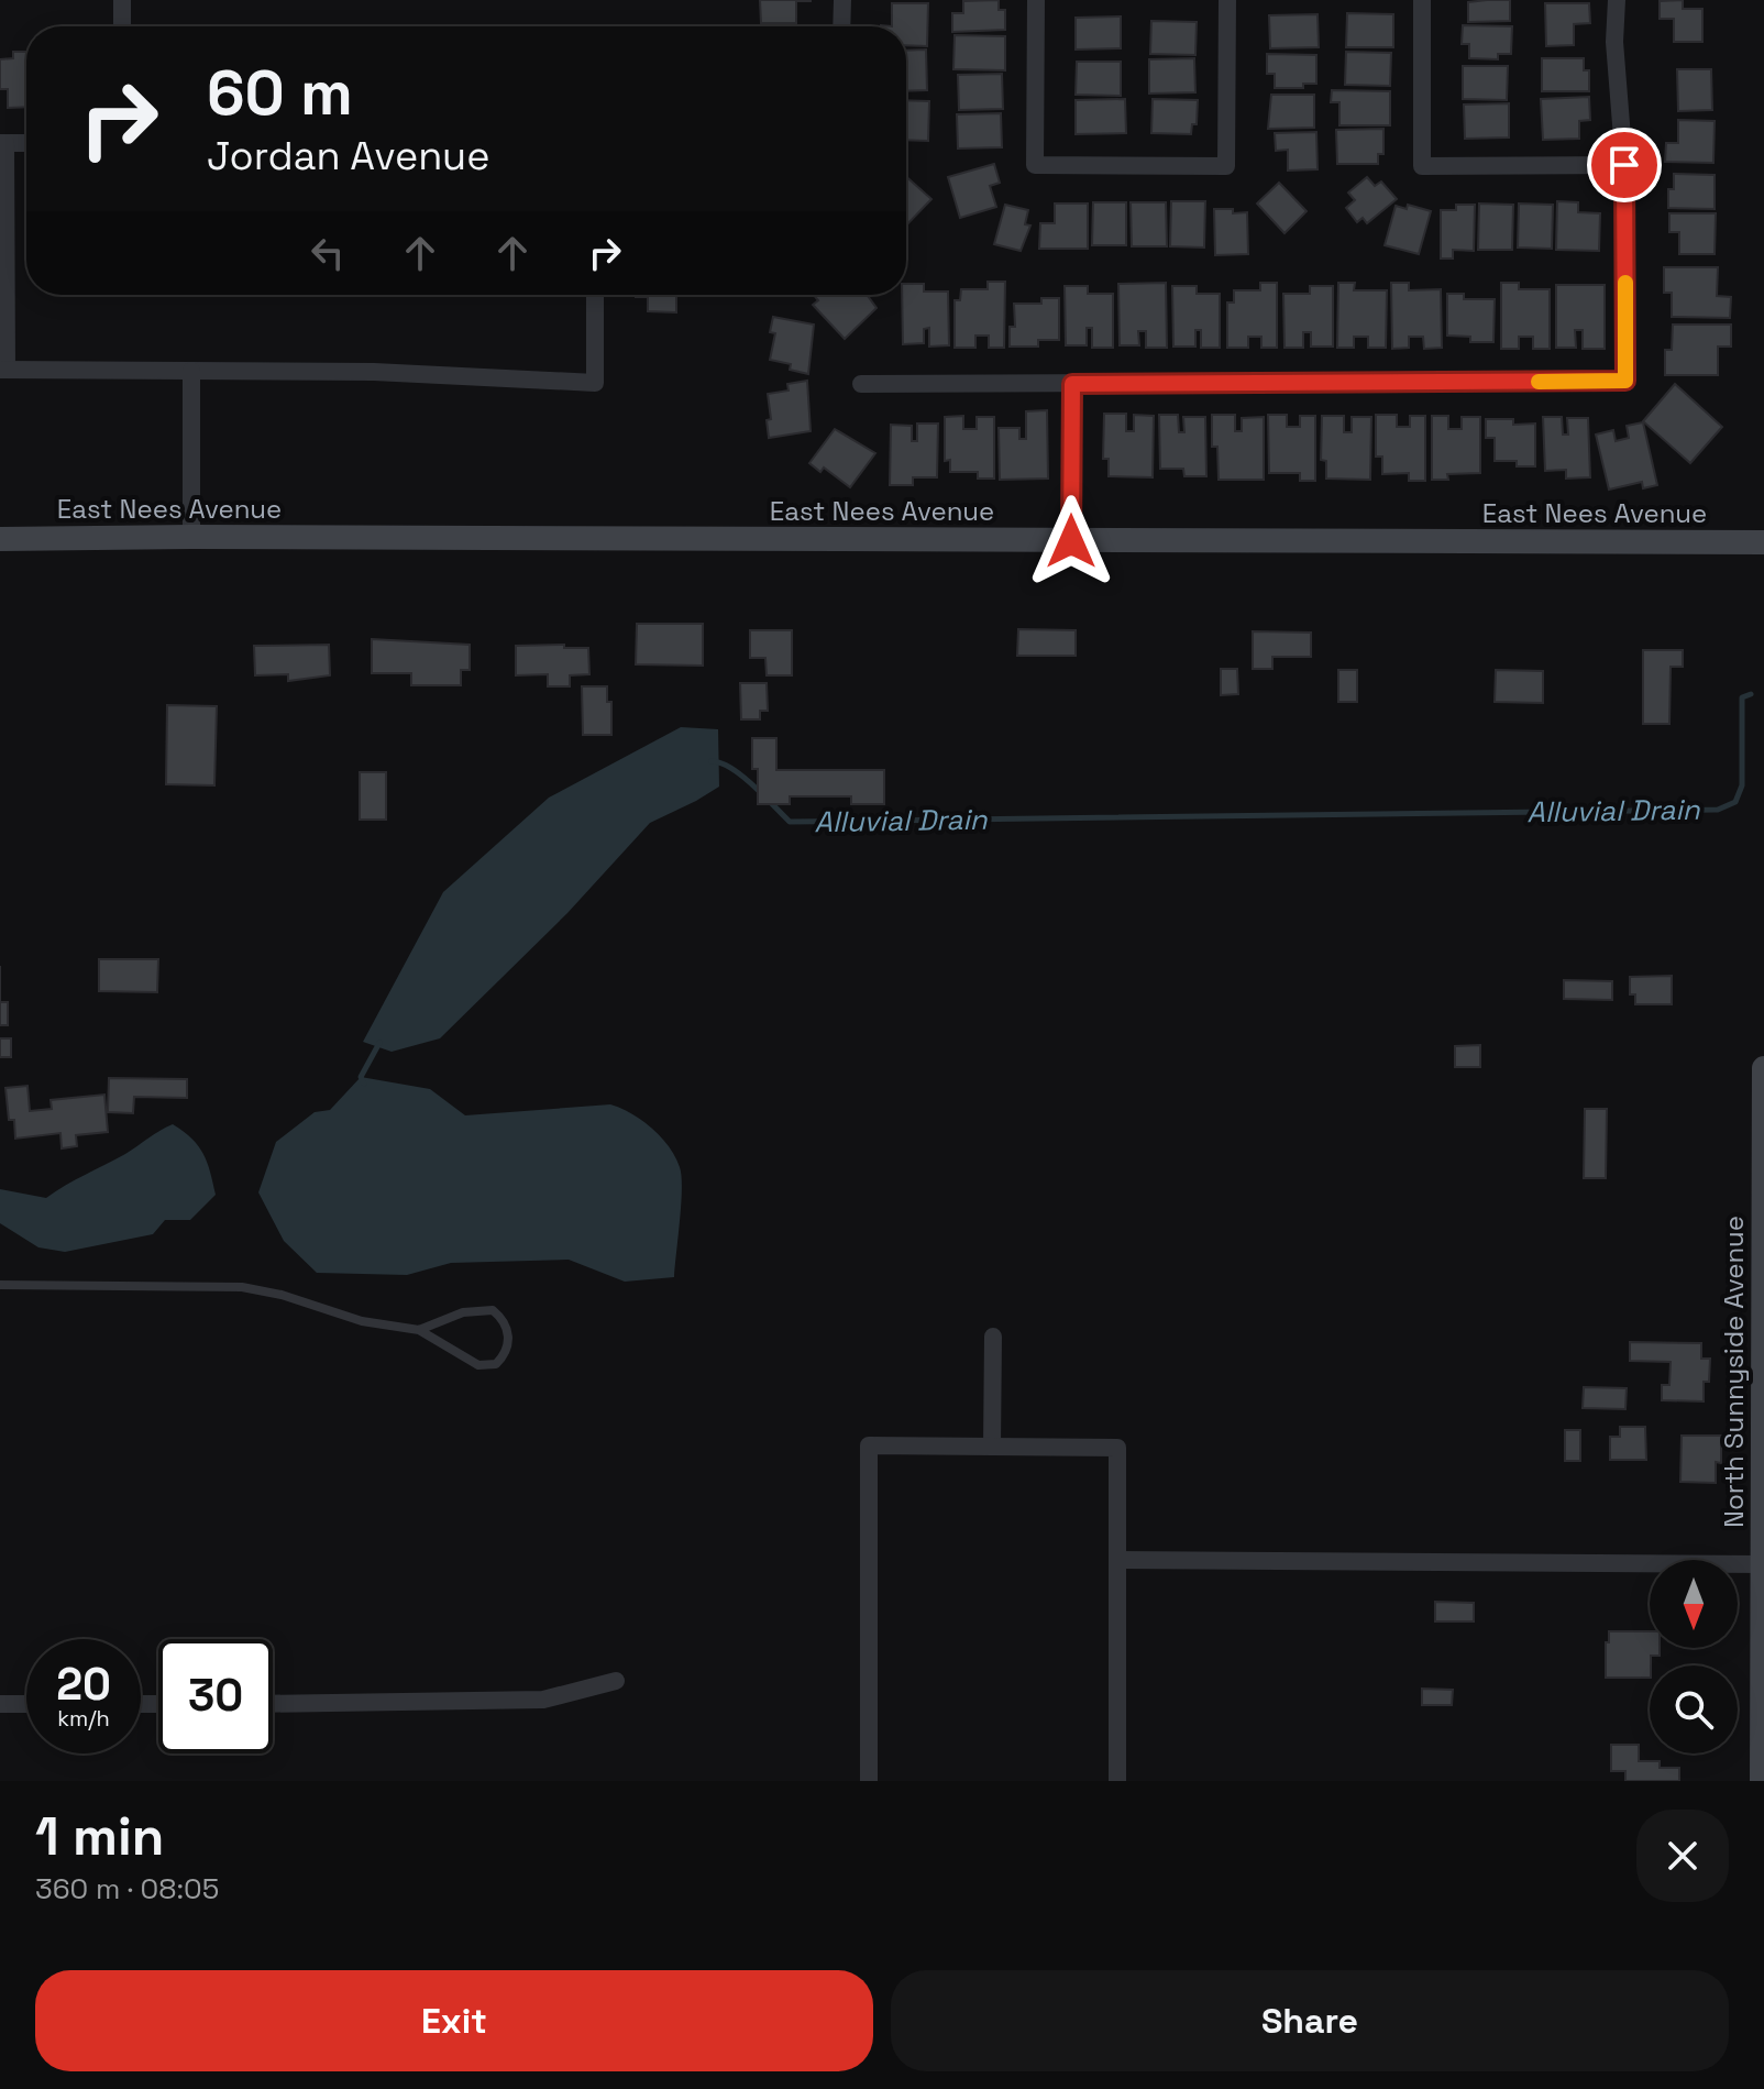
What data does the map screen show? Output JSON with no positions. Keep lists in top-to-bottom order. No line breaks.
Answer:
{"streets":{"main road":["East Nees Avenue","North Sunnyside Avenue"]},"water":["Alluvial Drain"],"north":"bottom","page":{"turn":["60 m","Jordan Avenue"],"speed":"20 km/h","limit":"30","heading":["1 min","360 m · 08:05"],"buttons":["Exit","Share"]}}
